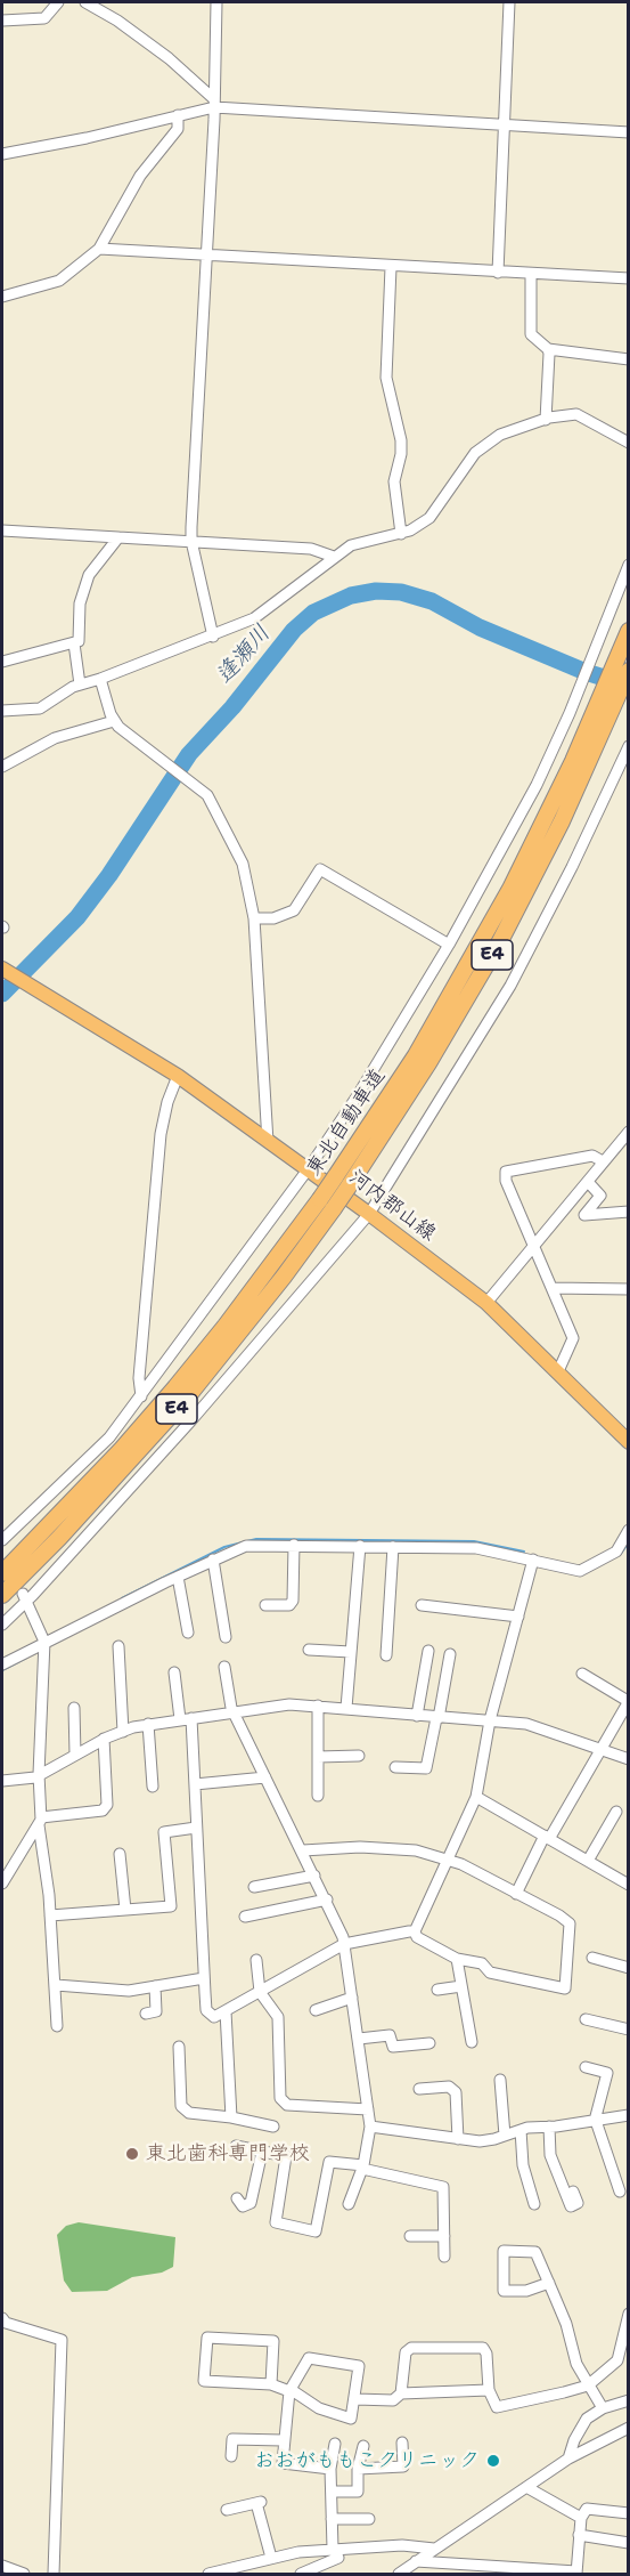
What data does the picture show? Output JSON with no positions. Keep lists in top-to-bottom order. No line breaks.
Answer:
{"streets":{"highway":["E4","東北自動車道"],"main road":["河内郡山線"]},"water":["逢瀬川"],"places":["東北歯科専門学校","おおがももこクリニック"]}
